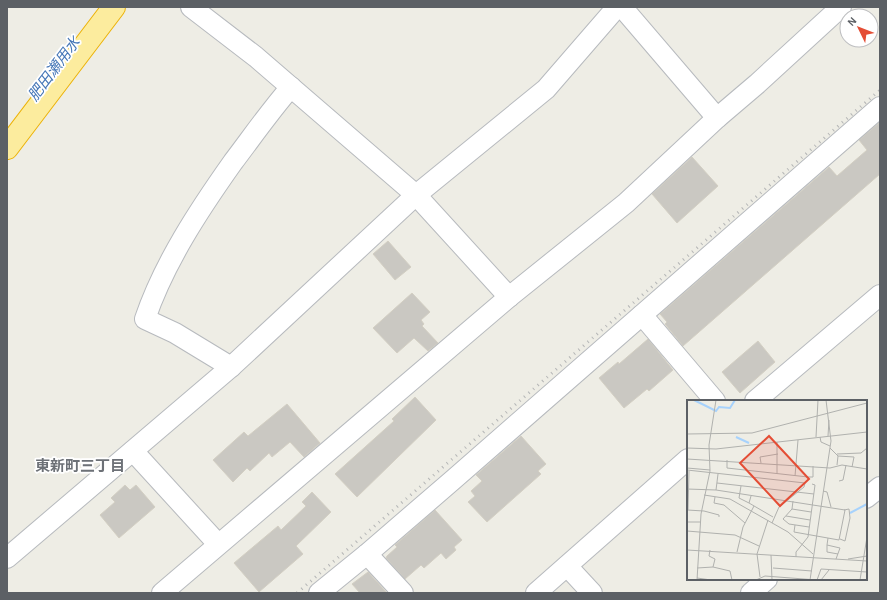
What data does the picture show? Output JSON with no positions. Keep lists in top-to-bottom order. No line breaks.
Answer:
{"districts":["東新町三丁目"],"water":["肥田瀬用水"],"north":"top left"}
